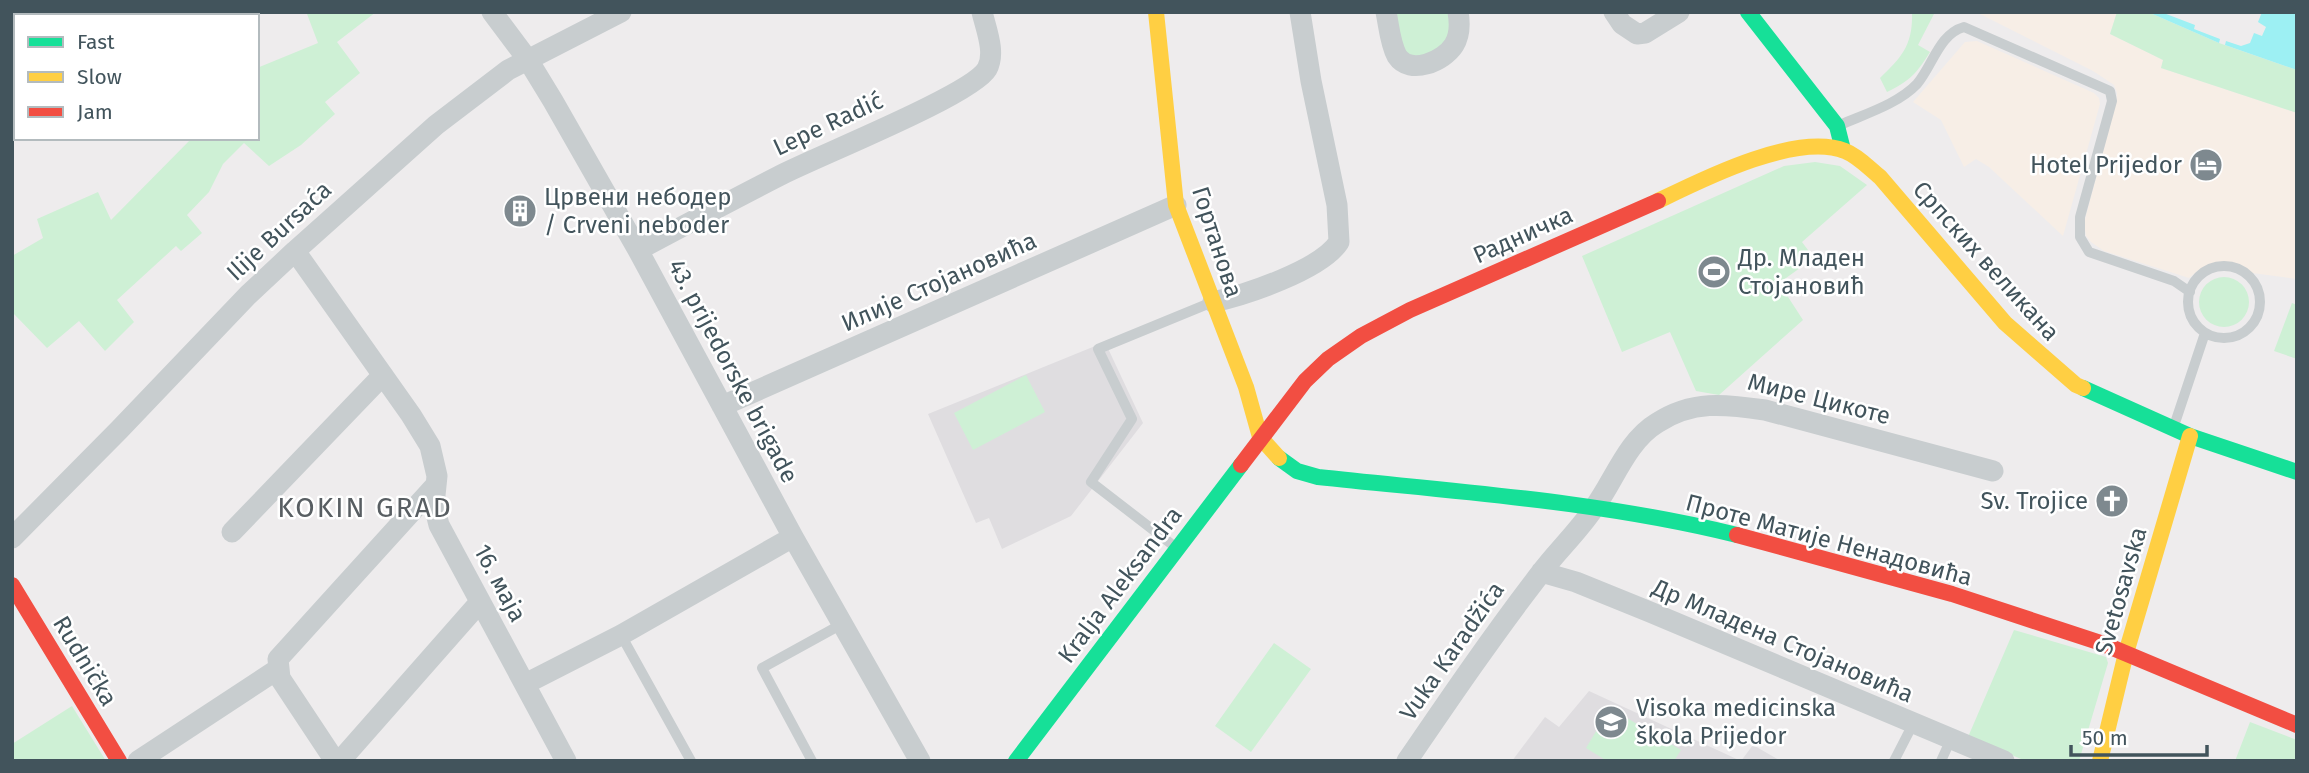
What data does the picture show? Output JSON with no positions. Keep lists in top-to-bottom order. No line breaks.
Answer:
{"streets":{"street":["Lepe Radić","Ilije Bursaća","Радничка","Гортанова","Српских великана","Илије Стојановића","43. prijedorske brigade","Мире Цикоте","Проте Матије Ненадовића","16. маја","Kralja Aleksandra","Svetosavska","Др Младена Стојановића","Vuka Karadžića","Rudnička"]},"crossings":[["Lepe Radić","43. prijedorske brigade"],["Ilije Bursaća","43. prijedorske brigade"],["Ilije Bursaća","16. маја"],["Радничка","Гортанова"],["Радничка","Српских великана"],["Радничка","Проте Матије Ненадовића"],["Радничка","Kralja Aleksandra"],["Гортанова","Илије Стојановића"],["Гортанова","Проте Матије Ненадовића"],["Гортанова","Kralja Aleksandra"],["Српских великана","Svetosavska"],["Илије Стојановића","43. prijedorske brigade"],["Мире Цикоте","Проте Матије Ненадовића"],["Мире Цикоте","Др Младена Стојановића"],["Мире Цикоте","Vuka Karadžića"],["Проте Матије Ненадовића","Kralja Aleksandra"],["Проте Матије Ненадовића","Svetosavska"],["Др Младена Стојановића","Vuka Karadžića"]],"districts":["KOKIN GRAD"],"places":{"hotel":["Hotel Prijedor"],"building":["Црвени небодер / Crveni neboder"],"sports":["Др. Младен Стојановић"],"church":["Sv. Trojice"],"school or university":["Visoka medicinska škola Prijedor"]},"legend":["Fast","Slow","Jam"],"scale_bar":"50 m"}
